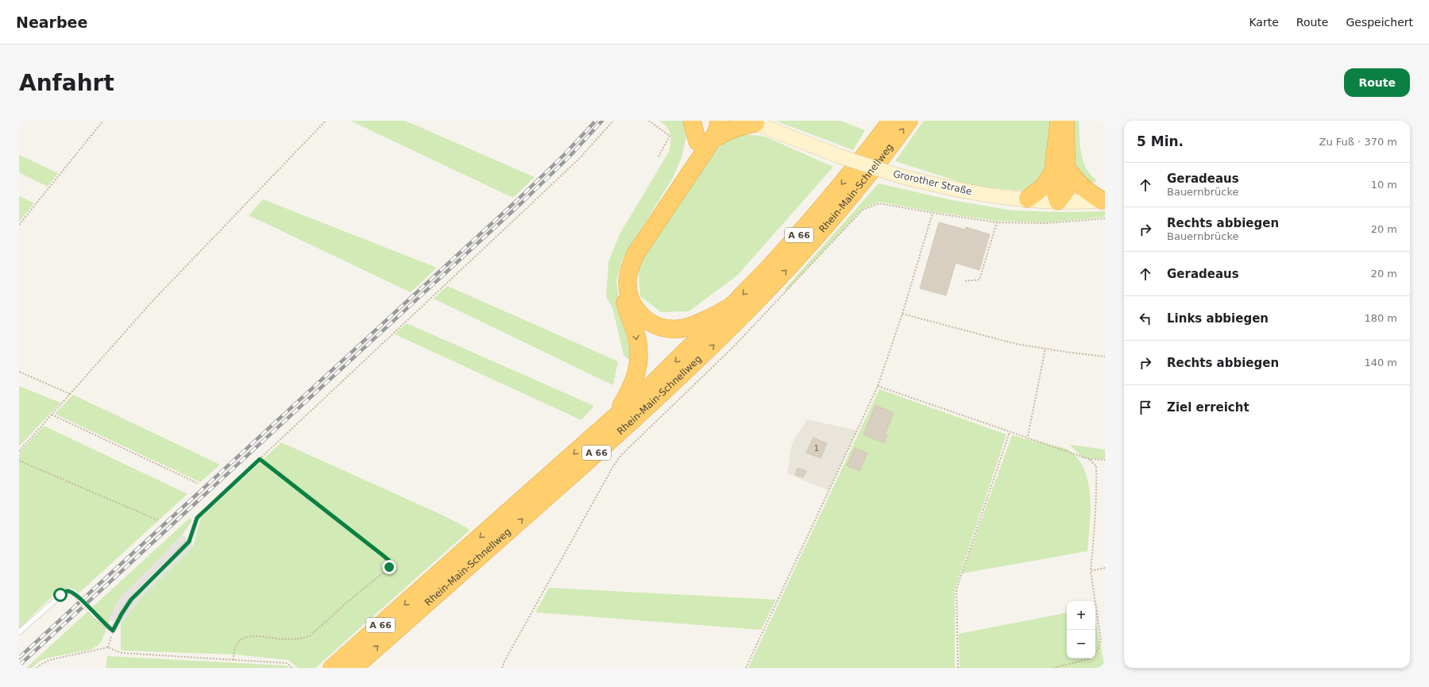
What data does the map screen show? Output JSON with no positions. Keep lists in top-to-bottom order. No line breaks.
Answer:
{"streets":{"highway":["Rhein-Main-Schnellweg","A 66"],"main road":["Grorother Straße"]},"crossings":[["Rhein-Main-Schnellweg","A 66"]],"house_numbers":["1"],"page":{"header":"Nearbee","nav":["Karte","Route","Gespeichert"],"buttons":"Route","title":"Anfahrt","heading":["5 Min.","Zu Fuß · 370 m"],"list":[["Geradeaus","Bauernbrücke","10 m"],["Rechts abbiegen","Bauernbrücke","20 m"],["Geradeaus","20 m"],["Links abbiegen","180 m"],["Rechts abbiegen","140 m"],"Ziel erreicht"],"map_buttons":["+","−"]}}
